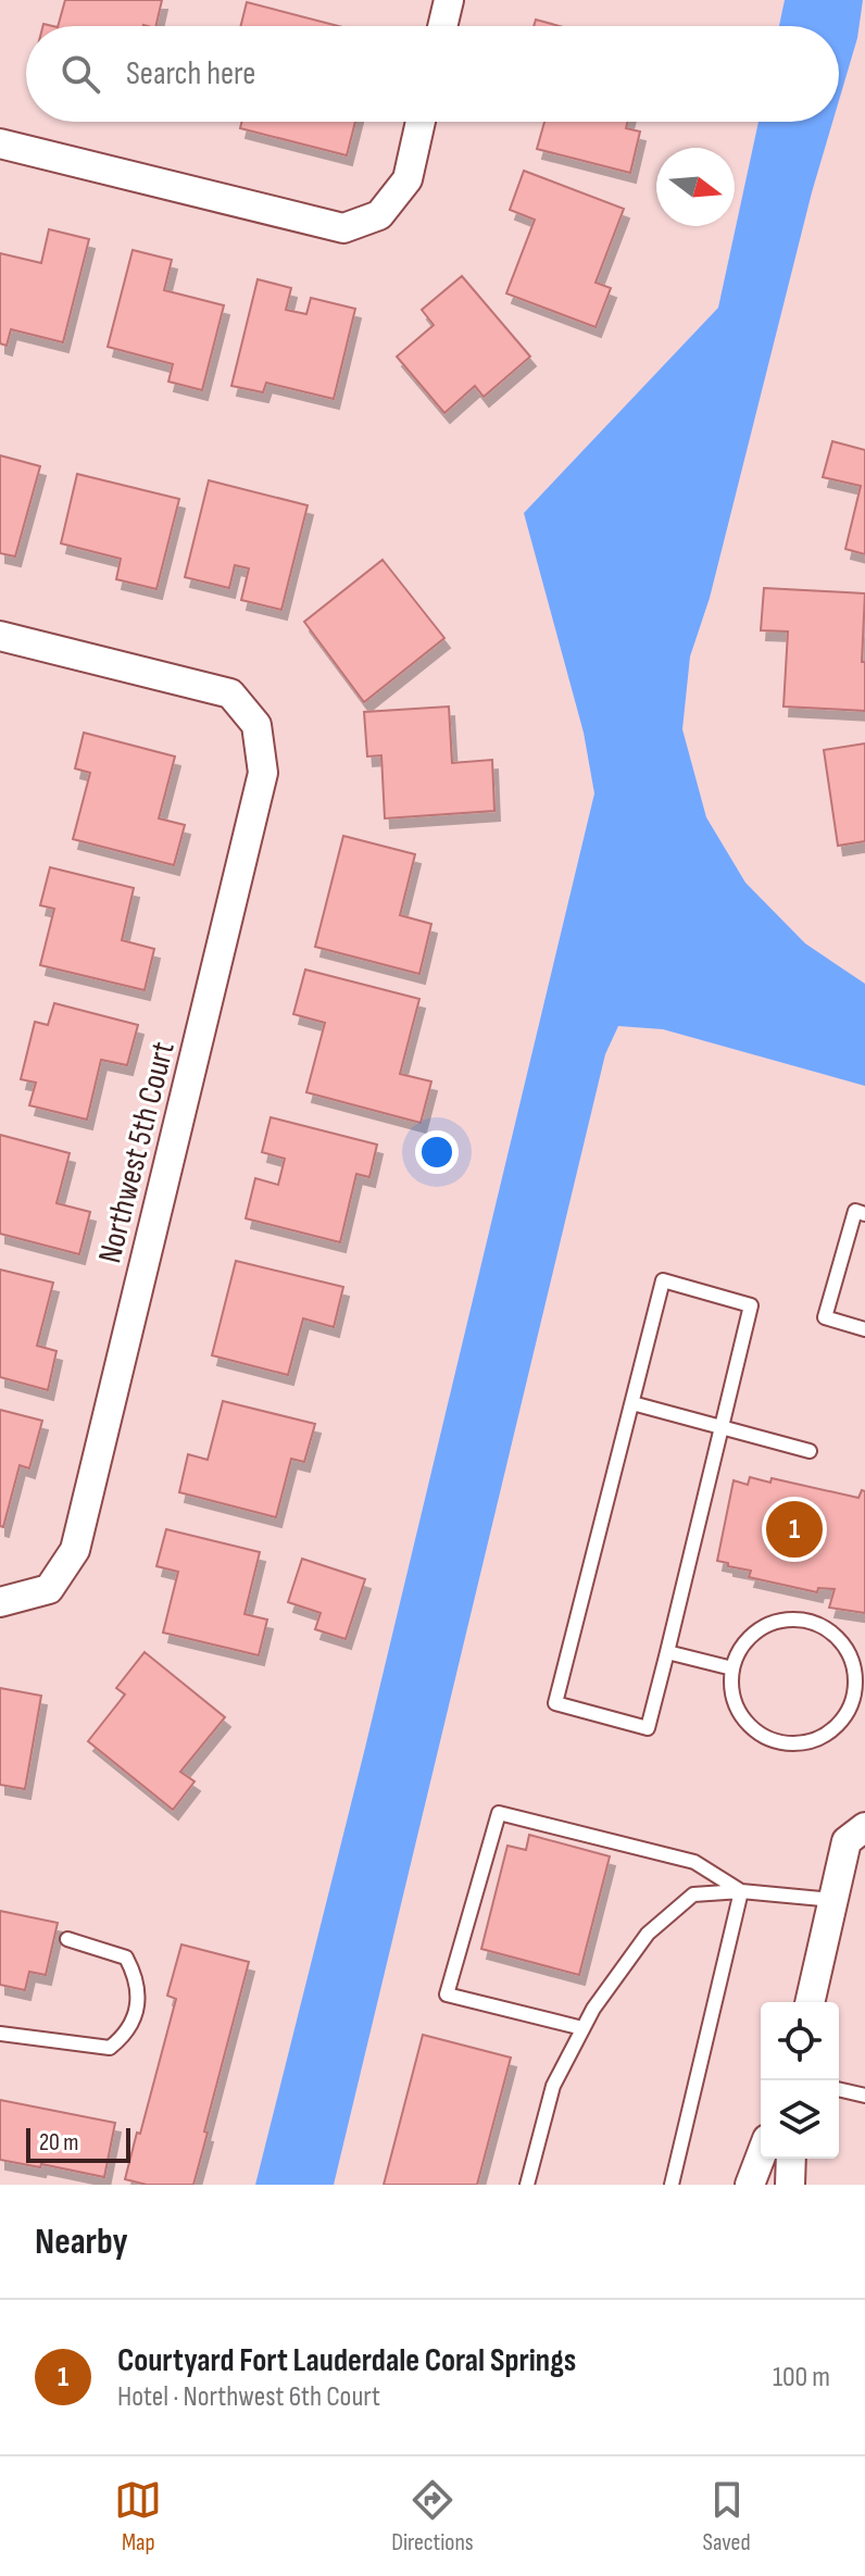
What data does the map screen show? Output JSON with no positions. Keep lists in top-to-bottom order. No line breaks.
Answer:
{"streets":{"street":["Northwest 5th Court"]},"scale_bar":"20 m","north":"right","page":{"search":"Search here","pins":"1","scale":"20 m","heading":"Nearby","list":[{"mark":"1","name":"Courtyard Fort Lauderdale Coral Springs","note":"Hotel · Northwest 6th Court","value":"100 m"}],"nav":["Map","Directions","Saved"]}}
